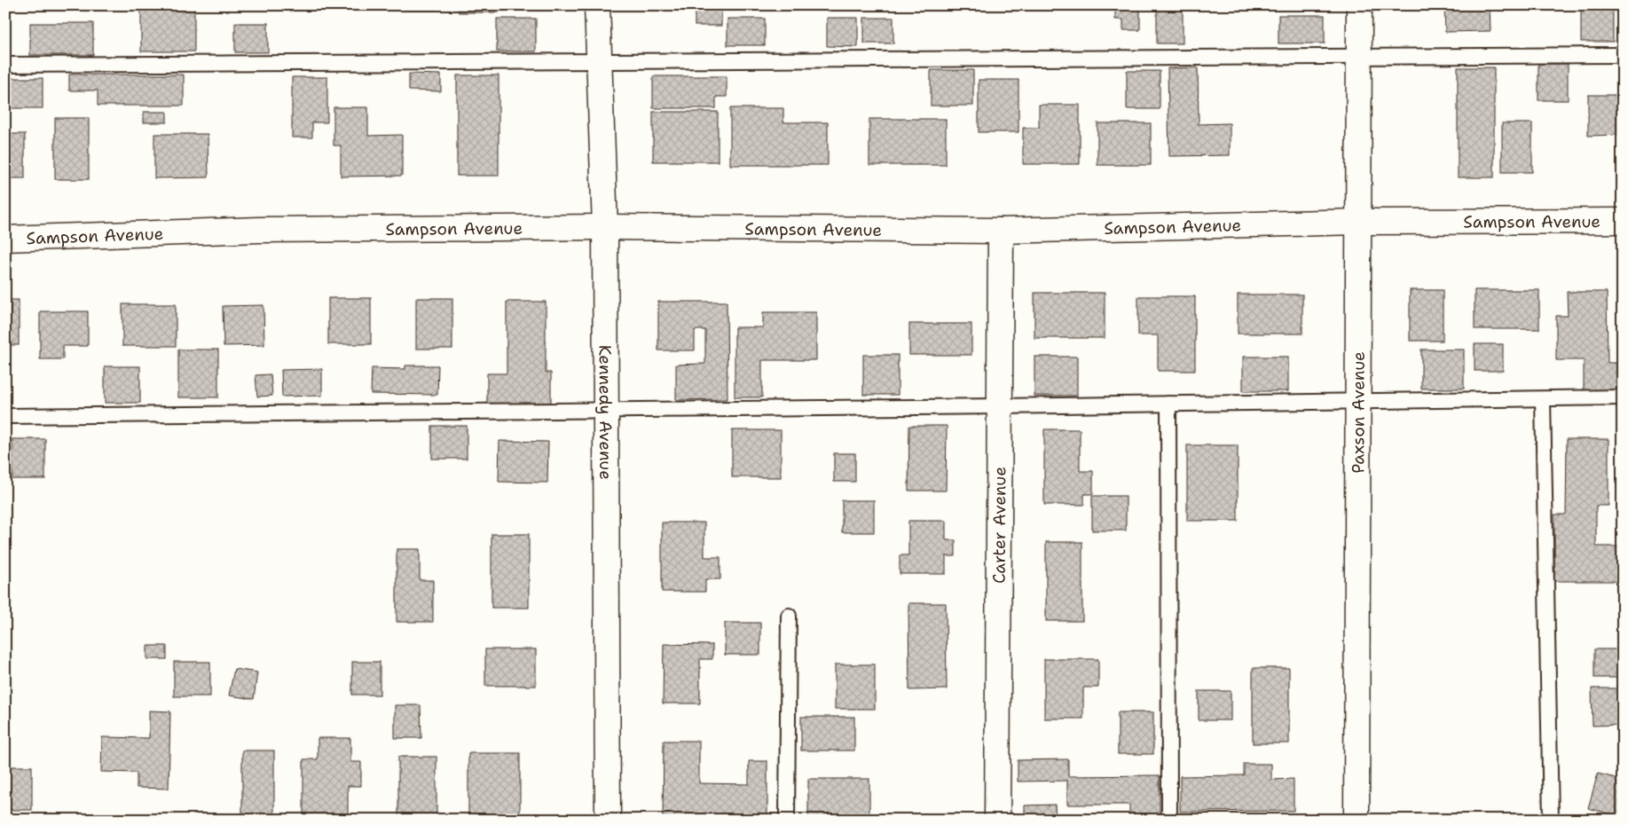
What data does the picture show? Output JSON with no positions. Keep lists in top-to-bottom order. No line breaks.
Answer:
{"streets":{"street":["Sampson Avenue","Kennedy Avenue","Paxson Avenue","Carter Avenue"]},"crossings":[["Sampson Avenue","Kennedy Avenue"],["Sampson Avenue","Paxson Avenue"],["Sampson Avenue","Carter Avenue"]]}
